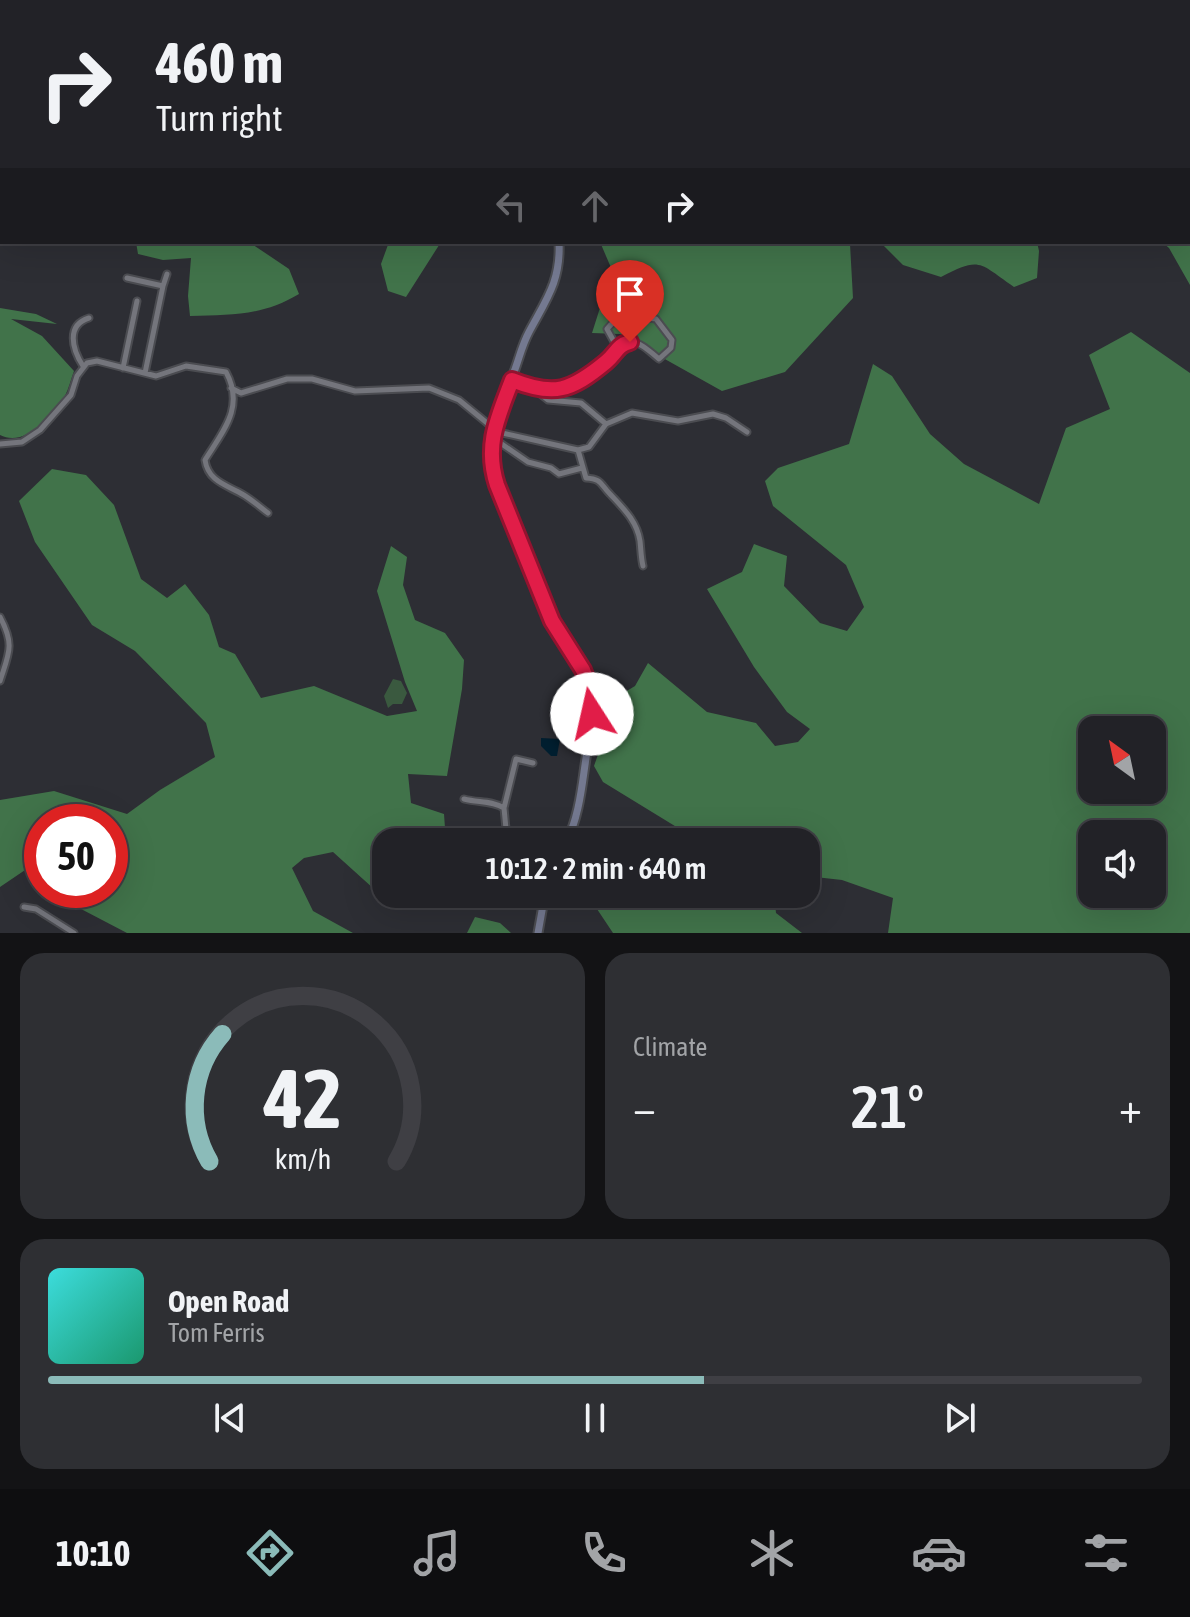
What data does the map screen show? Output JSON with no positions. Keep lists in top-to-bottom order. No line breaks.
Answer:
{"north":"top left","page":{"turn":["460 m","Turn right"],"limit":"50","trip":"10:12 · 2 min · 640 m","tile":"Climate","heat":["−","21°","+"],"song":["Open Road","Tom Ferris"],"tabs":"10:10","gauge":["42","km/h"]}}
